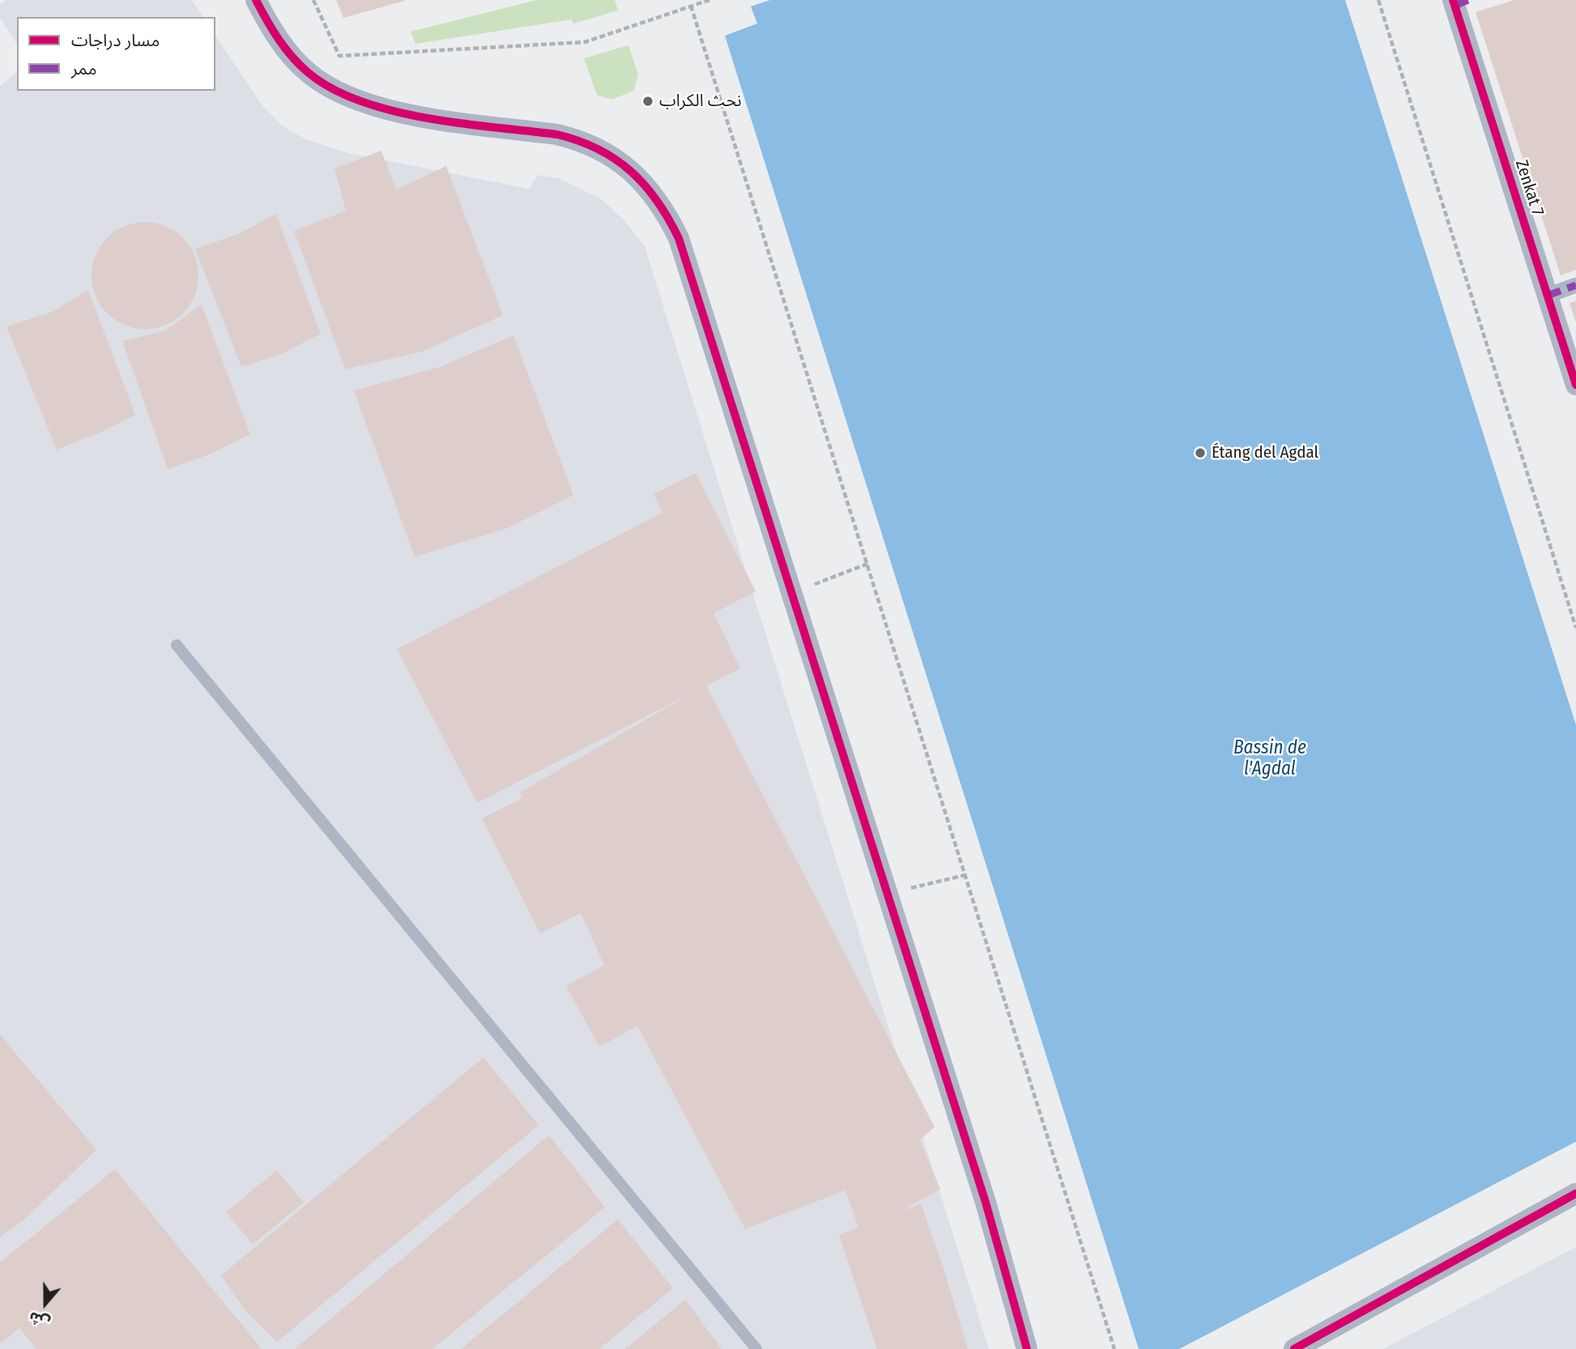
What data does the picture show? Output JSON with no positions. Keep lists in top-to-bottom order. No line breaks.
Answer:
{"streets":{"street":["Zenkat 7"]},"water":["Bassin de l'Agdal"],"places":["نحث الكراب","Étang del Agdal"],"legend":["مسار دراجات","ممر"],"north":"bottom"}
